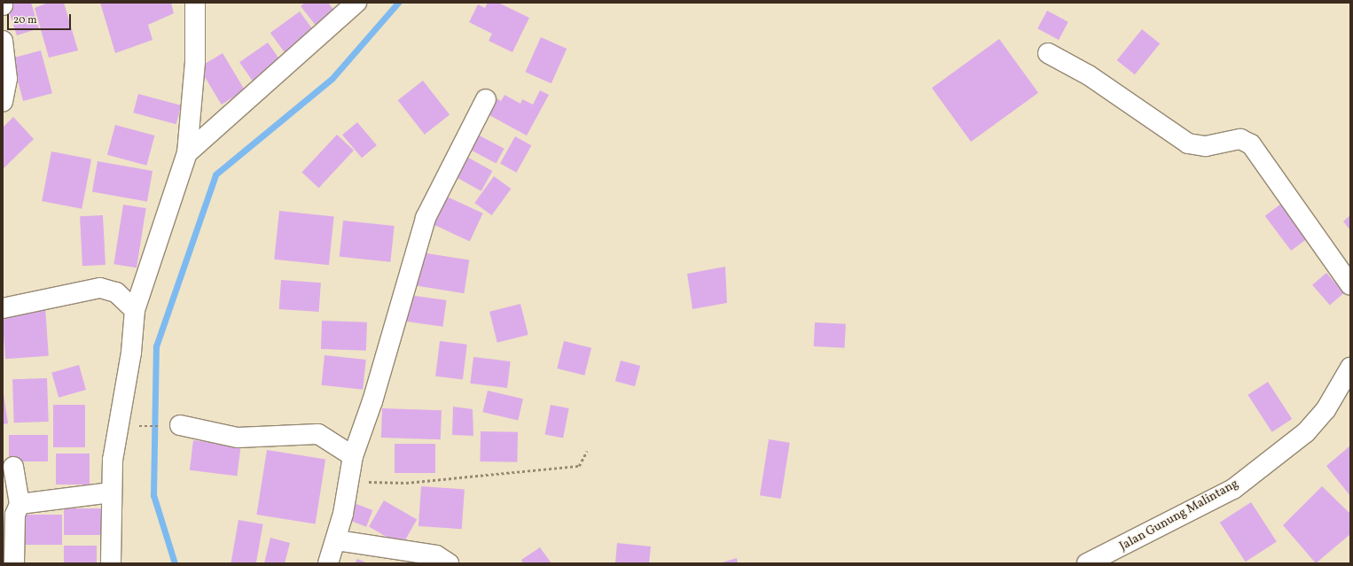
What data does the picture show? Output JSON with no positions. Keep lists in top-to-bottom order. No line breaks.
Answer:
{"streets":{"street":["Jalan Gunung Malintang"]},"scale_bar":"20 m"}
